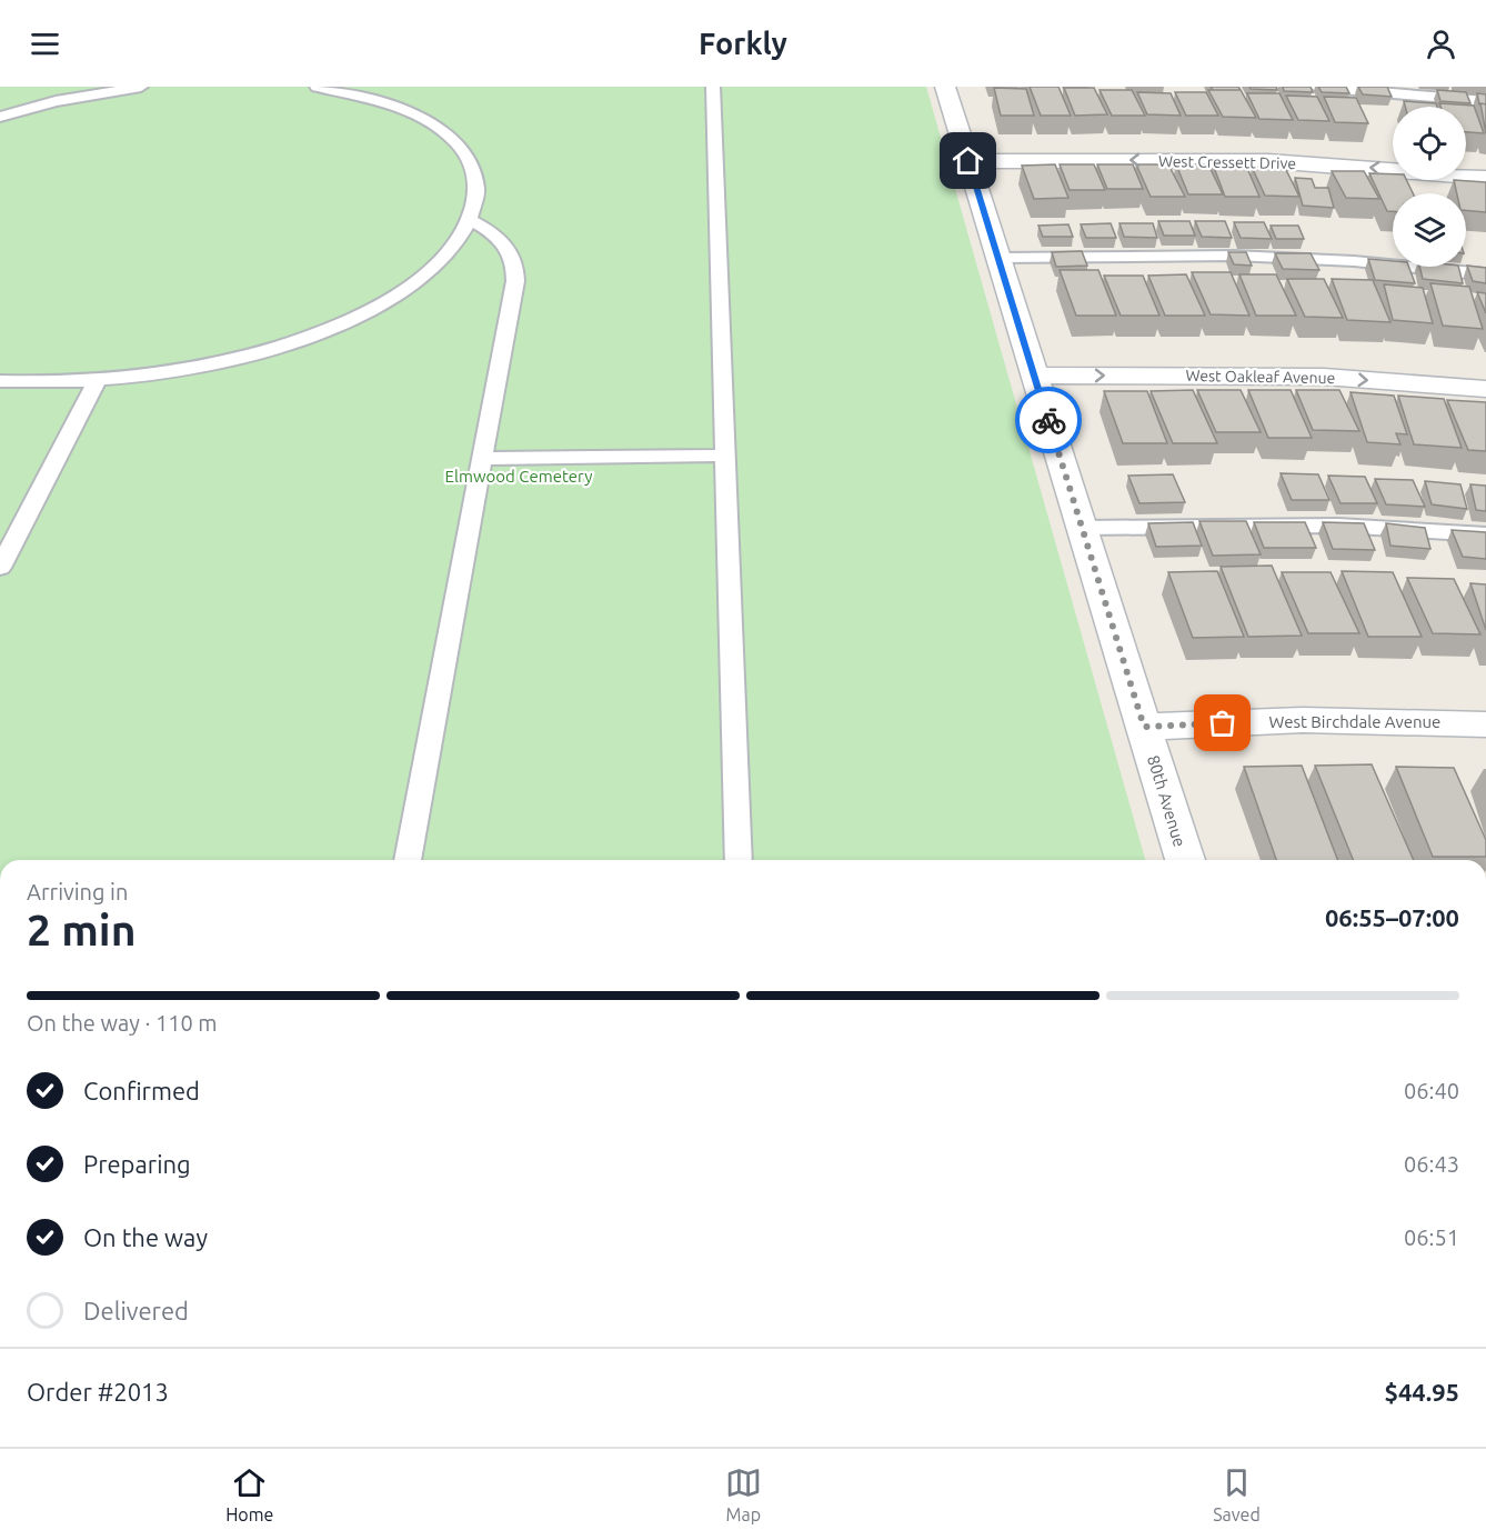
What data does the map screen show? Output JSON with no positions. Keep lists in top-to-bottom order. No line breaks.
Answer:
{"streets":{"street":["West Cressett Drive","West Oakleaf Avenue","West Birchdale Avenue","80th Avenue"]},"crossings":[["West Cressett Drive","80th Avenue"],["West Oakleaf Avenue","80th Avenue"],["West Birchdale Avenue","80th Avenue"]],"one_way":["West Cressett Drive","West Oakleaf Avenue"],"parks":["Elmwood Cemetery"],"page":{"header":"Forkly","heading":["2 min","Arriving in","06:55–07:00"],"panel":["Order #2013","$44.95"],"bar":"On the way · 110 m","list":[["Confirmed","06:40"],["Preparing","06:43"],["On the way","06:51"],"Delivered"],"tabs":["Home","Map","Saved"]}}
